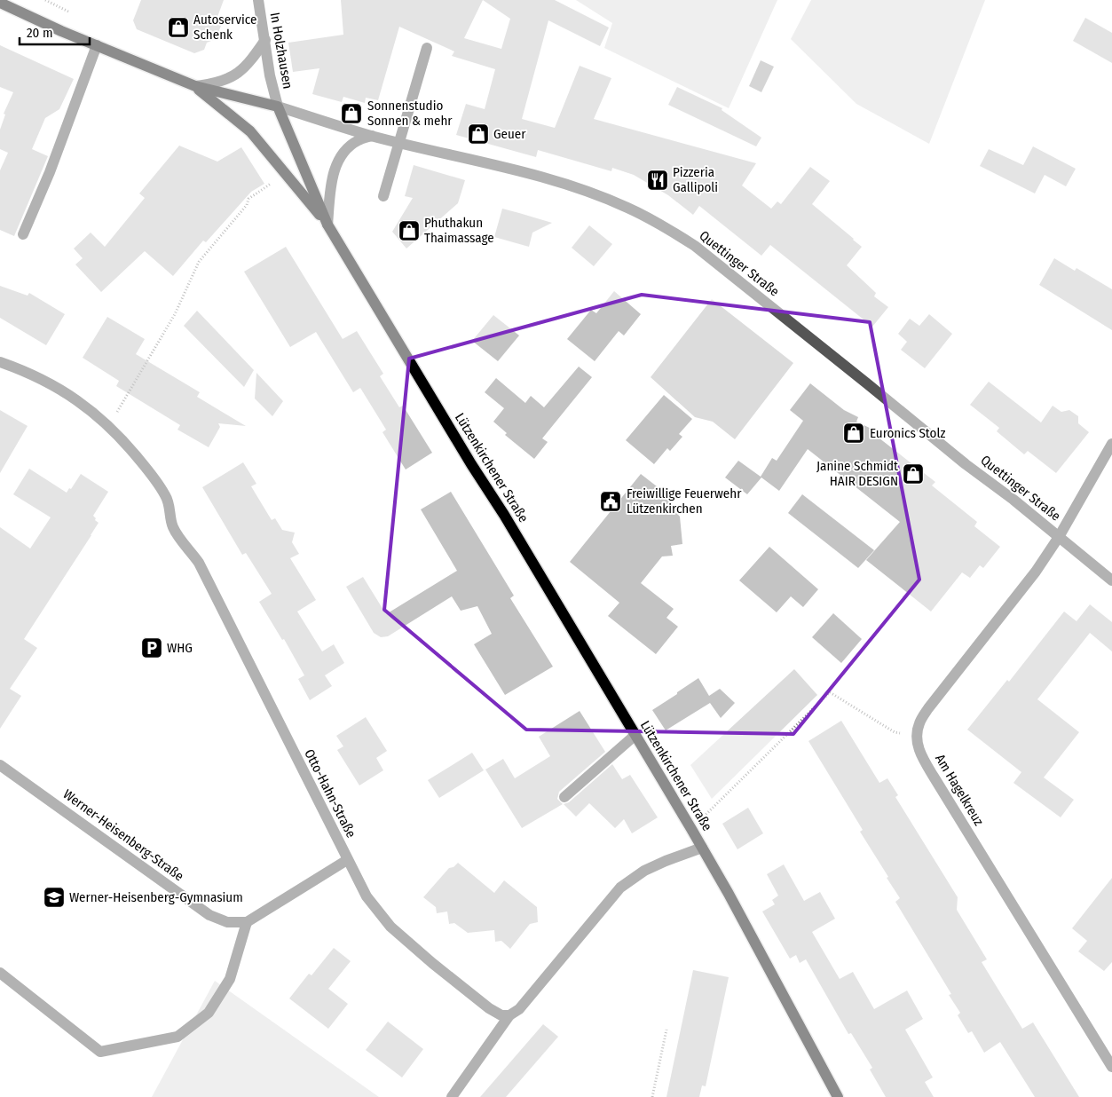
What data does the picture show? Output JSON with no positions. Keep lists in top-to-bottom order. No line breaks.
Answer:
{"streets":{"main road":["Lützenkirchener Straße"],"street":["In Holzhausen","Quettinger Straße","Am Hagelkreuz","Otto-Hahn-Straße","Werner-Heisenberg-Straße"]},"crossings":[["In Holzhausen","Quettinger Straße"],["In Holzhausen","Lützenkirchener Straße"],["Quettinger Straße","Lützenkirchener Straße"]],"places":{"shop":["Autoservice Schenk","Sonnenstudio Sonnen & mehr","Geuer","Phuthakun Thaimassage","Euronics Stolz","Janine Schmidt HAIR DESIGN"],"restaurant":["Pizzeria Gallipoli"],"public building":["Freiwillige Feuerwehr Lützenkirchen"],"parking":["WHG"],"school or university":["Werner-Heisenberg-Gymnasium"]},"scale_bar":"20 m"}
